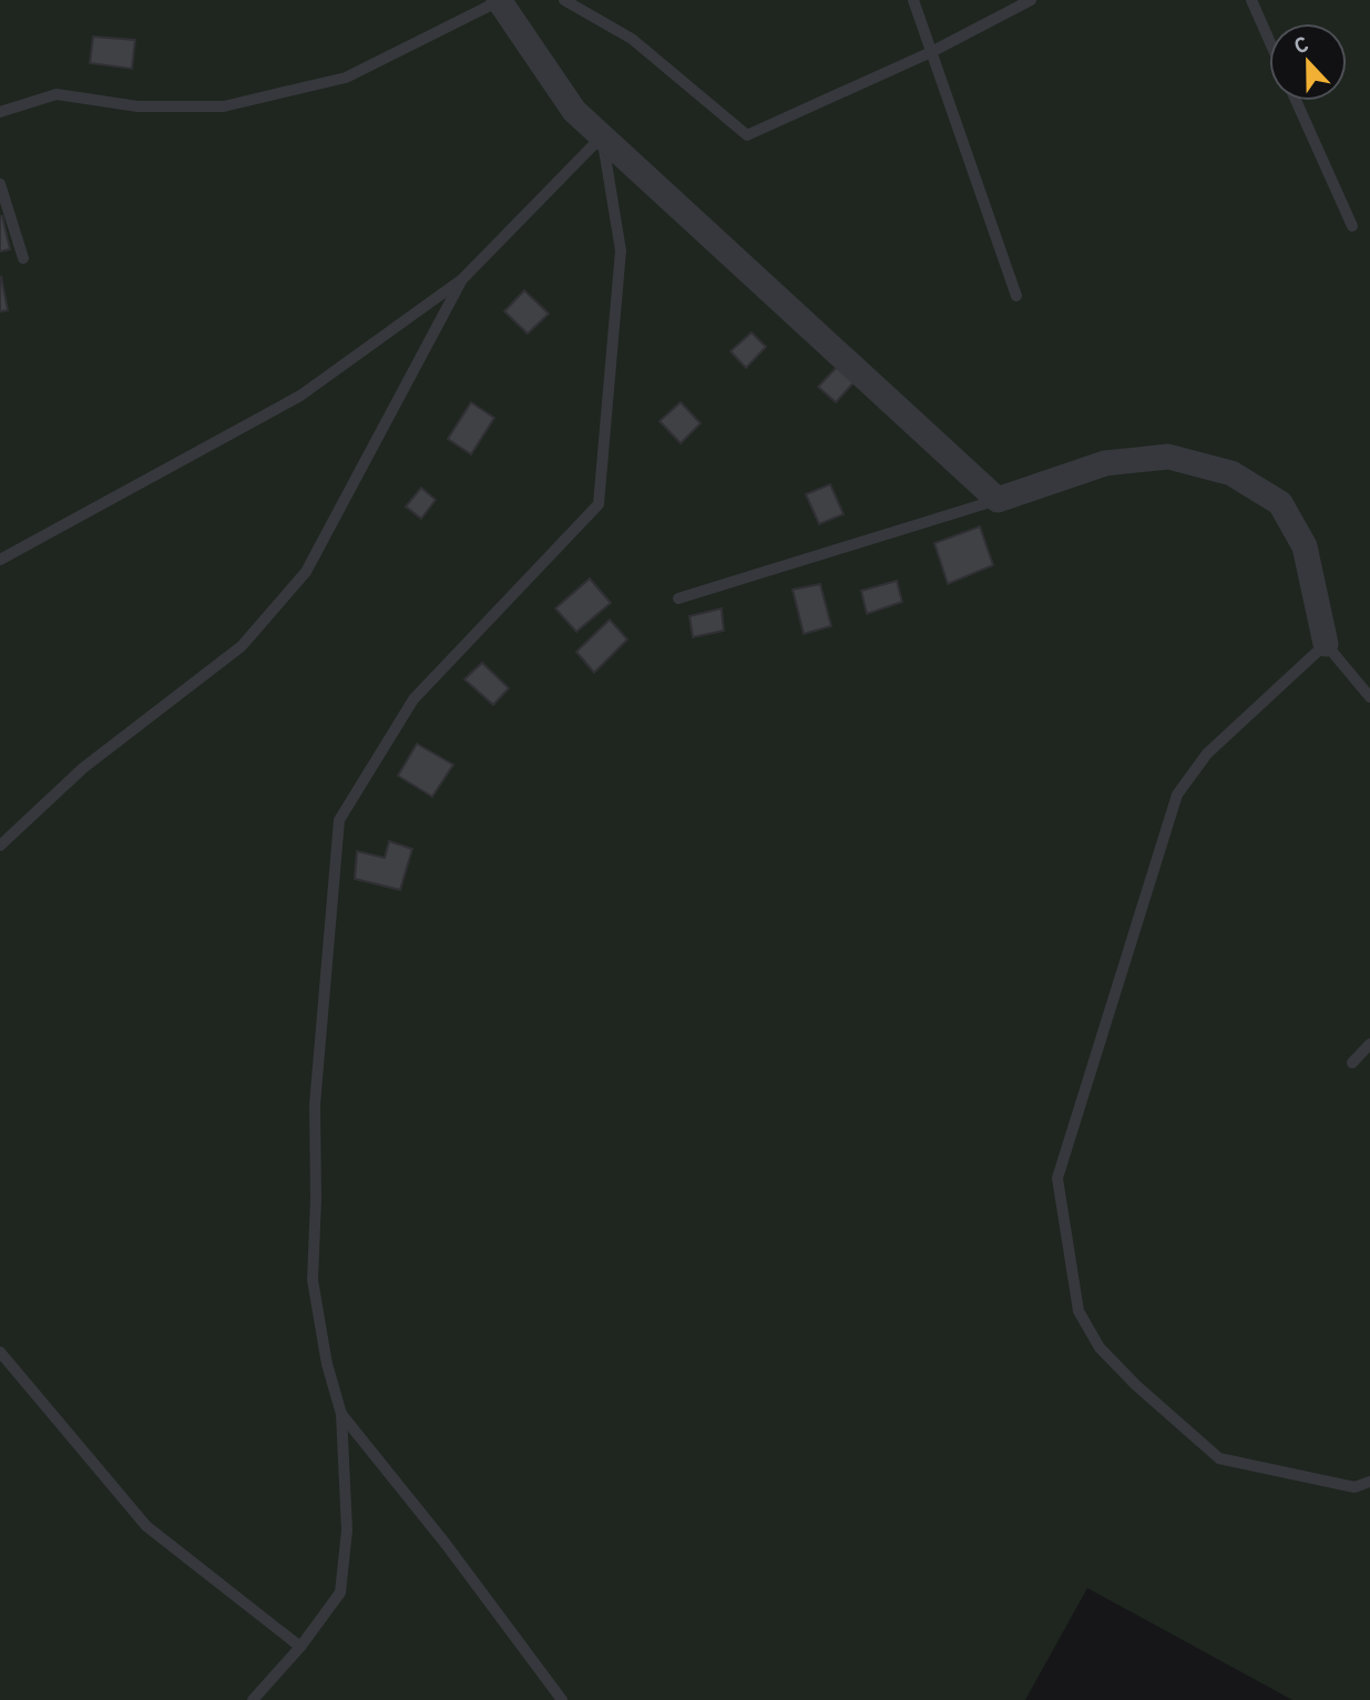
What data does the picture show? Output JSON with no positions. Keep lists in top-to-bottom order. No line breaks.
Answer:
{"north":"top"}
